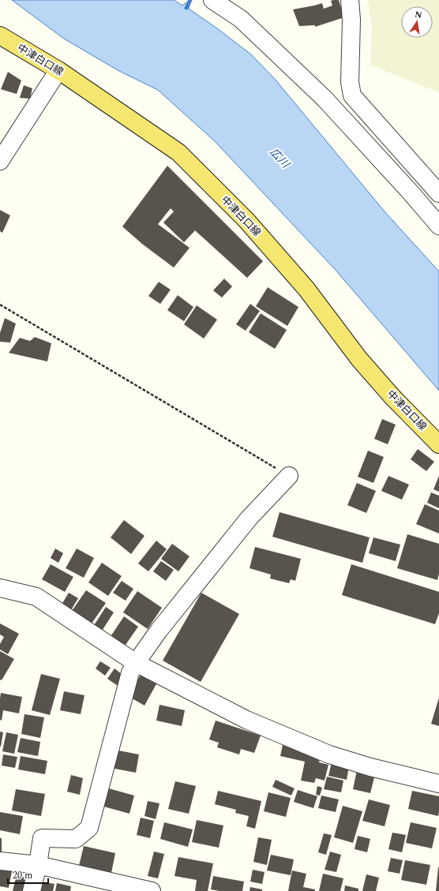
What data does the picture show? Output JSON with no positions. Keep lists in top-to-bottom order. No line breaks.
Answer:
{"streets":{"main road":["中津白口線"]},"water":["広川"],"scale_bar":"20 m","north":"top"}
